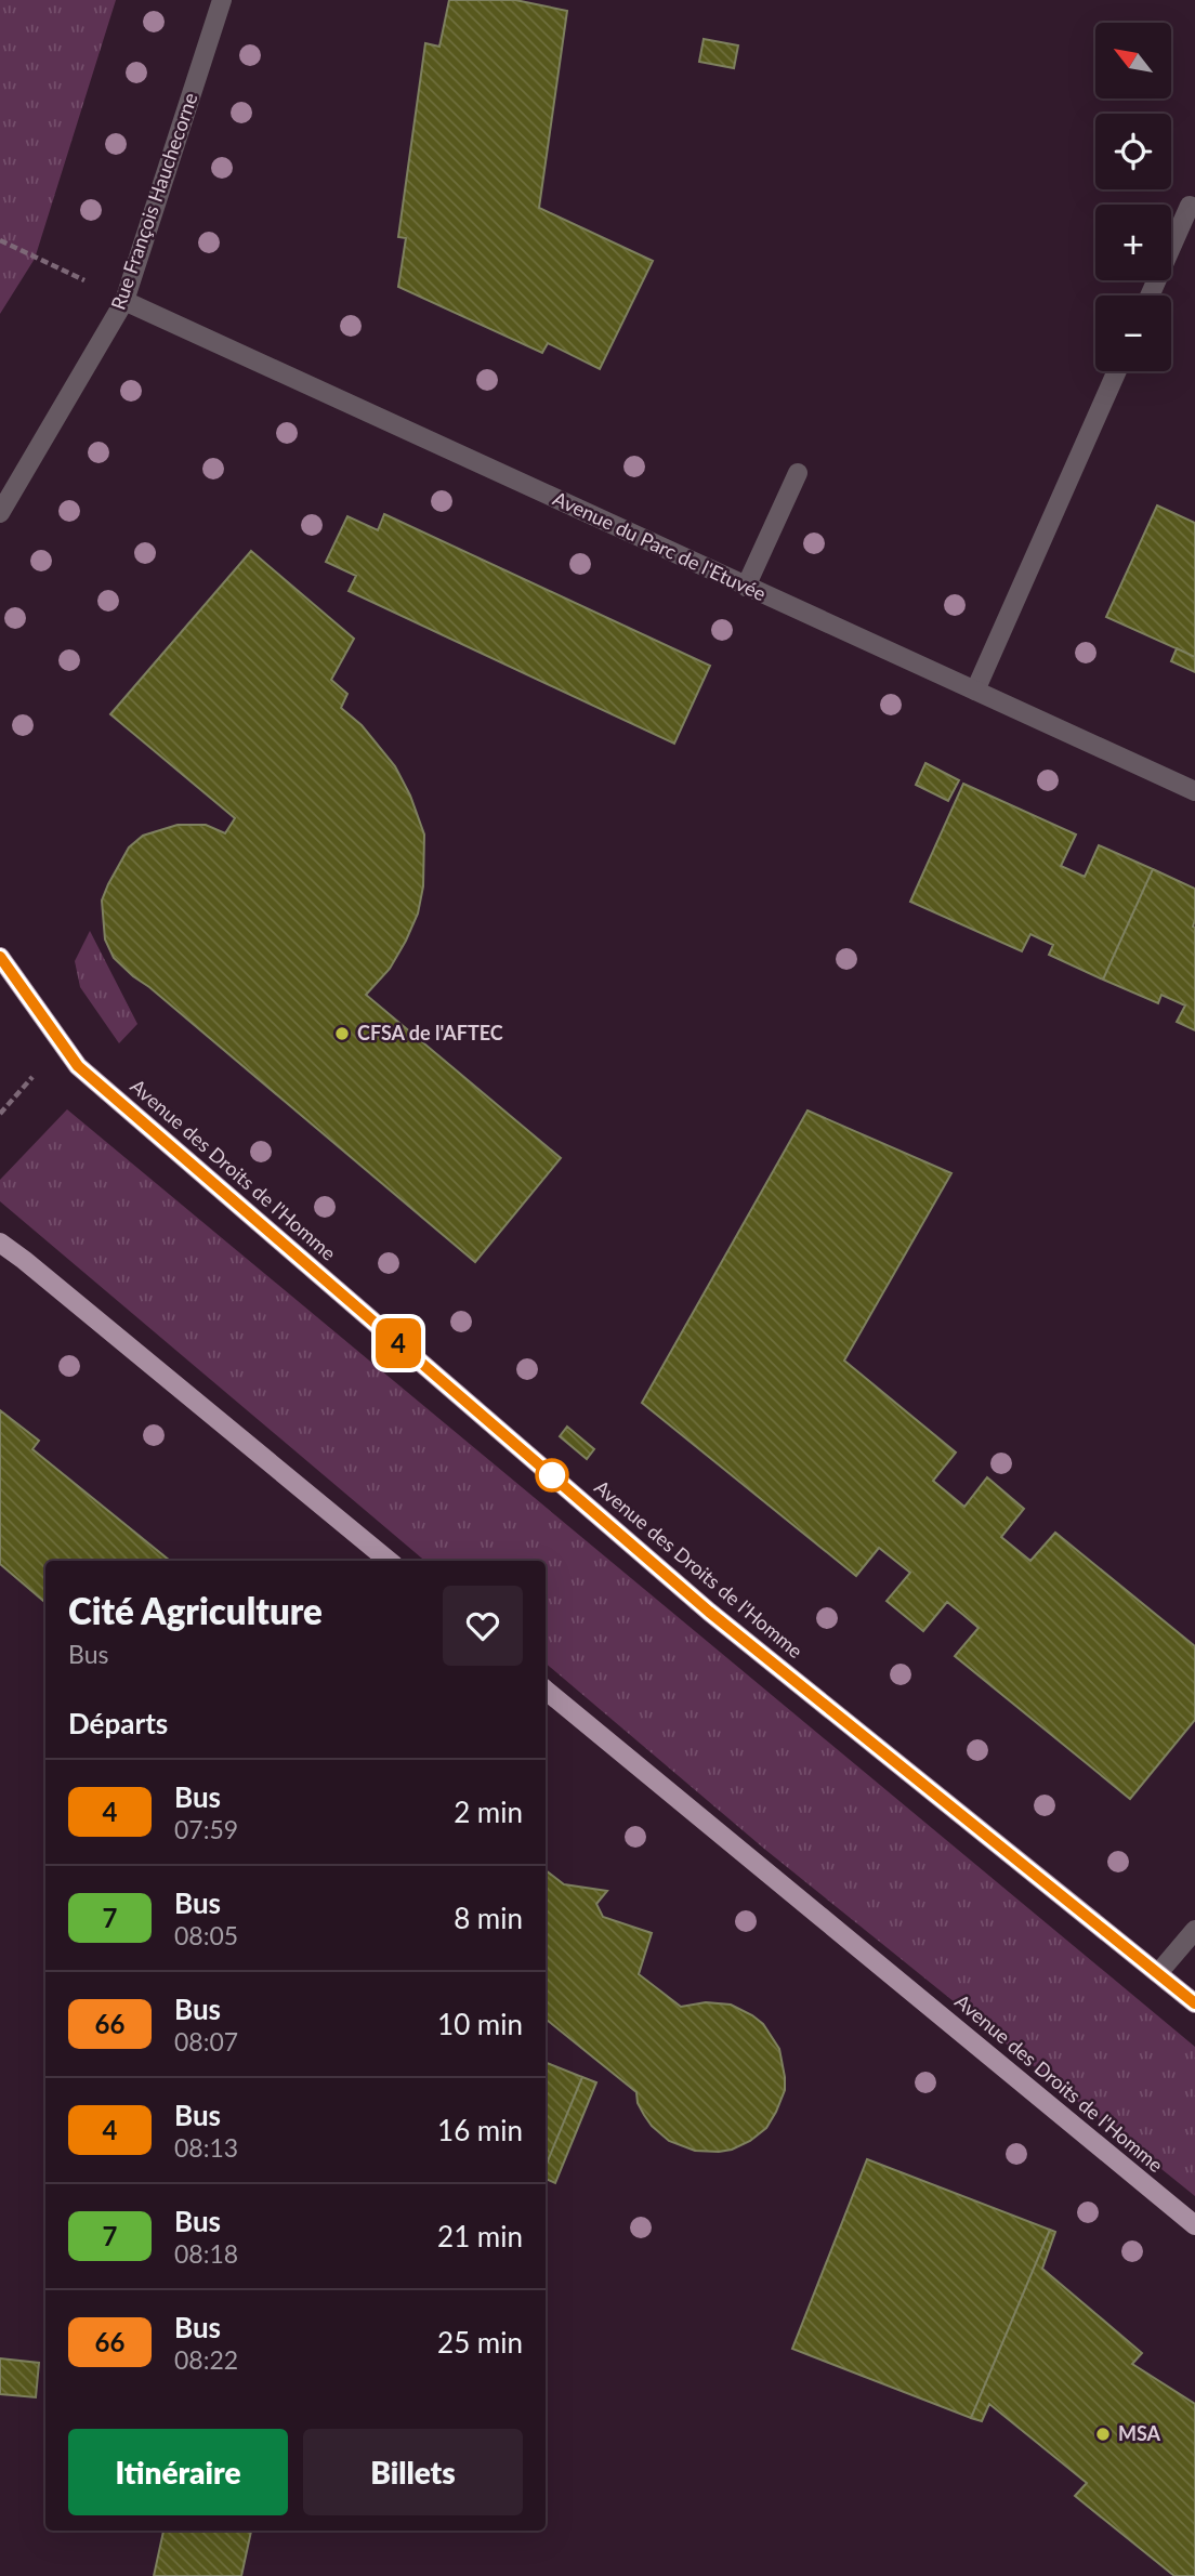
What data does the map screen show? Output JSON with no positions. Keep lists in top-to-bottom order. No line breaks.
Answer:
{"streets":{"main road":["Avenue des Droits de l'Homme"],"street":["Rue François Hauchecorne","Avenue du Parc de l'Etuvée"]},"crossings":[["Rue François Hauchecorne","Avenue du Parc de l'Etuvée"]],"places":["CFSA de l'AFTEC","MSA"],"lines":["bus line 4"],"north":"top left","page":{"on_map":"4","map_buttons":["+","−"],"heading":[["Cité Agriculture","Bus"],"Départs"],"list":[{"mark":"4","name":"Bus","note":"07:59","value":"2 min"},{"mark":"7","name":"Bus","note":"08:05","value":"8 min"},{"mark":"66","name":"Bus","note":"08:07","value":"10 min"},{"mark":"4","name":"Bus","note":"08:13","value":"16 min"},{"mark":"7","name":"Bus","note":"08:18","value":"21 min"},{"mark":"66","name":"Bus","note":"08:22","value":"25 min"}],"buttons":["Itinéraire","Billets"]}}
